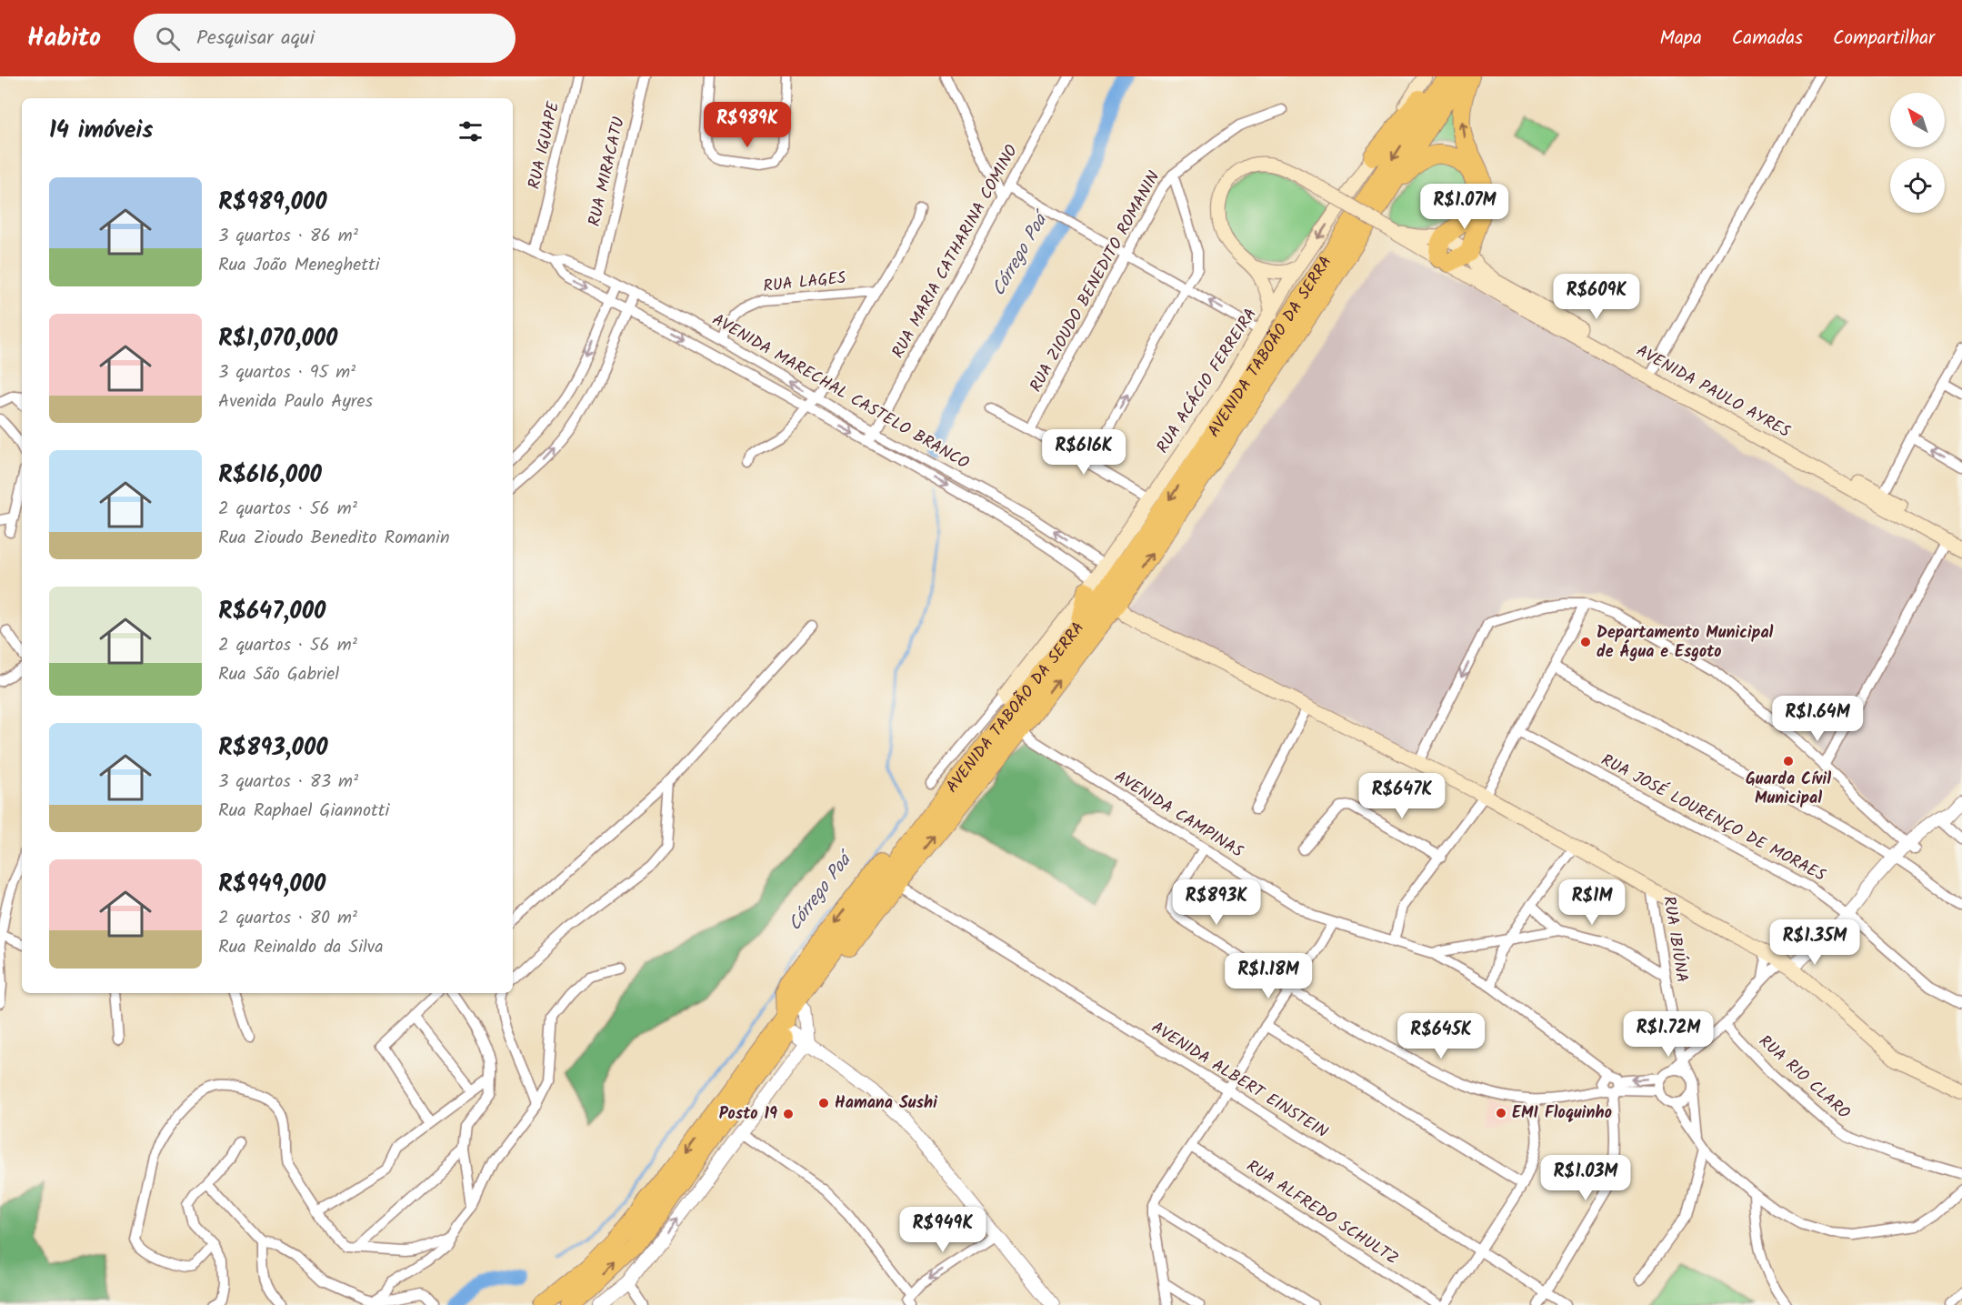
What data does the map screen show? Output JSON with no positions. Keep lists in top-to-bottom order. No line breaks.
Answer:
{"streets":{"highway":["AVENIDA TABOÃO DA SERRA"],"main road":["RUA ACÁCIO FERREIRA","AVENIDA PAULO AYRES"],"street":["RUA IGUAPE","RUA MIRACATU","RUA MARIA CATHARINA COMINO","RUA ZIOUDO BENEDITO ROMANIN","RUA LAGES","AVENIDA MARECHAL CASTELO BRANCO","AVENIDA CAMPINAS","RUA JOSÉ LOURENÇO DE MORAES","RUA IBIÚNA","RUA RIO CLARO","AVENIDA ALBERT EINSTEIN","RUA ALFREDO SCHULTZ"]},"crossings":[["RUA IGUAPE","AVENIDA MARECHAL CASTELO BRANCO"],["RUA MIRACATU","AVENIDA MARECHAL CASTELO BRANCO"],["RUA MARIA CATHARINA COMINO","AVENIDA MARECHAL CASTELO BRANCO"],["RUA LAGES","AVENIDA MARECHAL CASTELO BRANCO"],["AVENIDA TABOÃO DA SERRA","AVENIDA MARECHAL CASTELO BRANCO"],["AVENIDA TABOÃO DA SERRA","AVENIDA CAMPINAS"],["AVENIDA TABOÃO DA SERRA","AVENIDA ALBERT EINSTEIN"],["RUA ACÁCIO FERREIRA","AVENIDA MARECHAL CASTELO BRANCO"]],"water":["Córrego Poá"],"places":["Departamento Municipal de Água e Esgoto","Guarda Cívil Municipal","Hamana Sushi","EMI Floquinho","Posto 19"],"north":"top left","page":{"header":"Habito","search":"Pesquisar aqui","nav":["Mapa","Camadas","Compartilhar"],"heading":"14 imóveis","price":["R$989K","R$1.07M","R$609K","R$616K","R$1.64M","R$647K","R$893K","R$1M","R$1.35M","R$1.18M","R$1.72M","R$645K","R$1.03M","R$949K"],"list":[{"name":"R$989,000","note":"3 quartos · 86 m² · Rua João Meneghetti"},{"name":"R$1,070,000","note":"3 quartos · 95 m² · Avenida Paulo Ayres"},{"name":"R$616,000","note":"2 quartos · 56 m² · Rua Zioudo Benedito Romanin"},{"name":"R$647,000","note":"2 quartos · 56 m² · Rua São Gabriel"},{"name":"R$893,000","note":"3 quartos · 83 m² · Rua Raphael Giannotti"},{"name":"R$949,000","note":"2 quartos · 80 m² · Rua Reinaldo da Silva"}]}}
